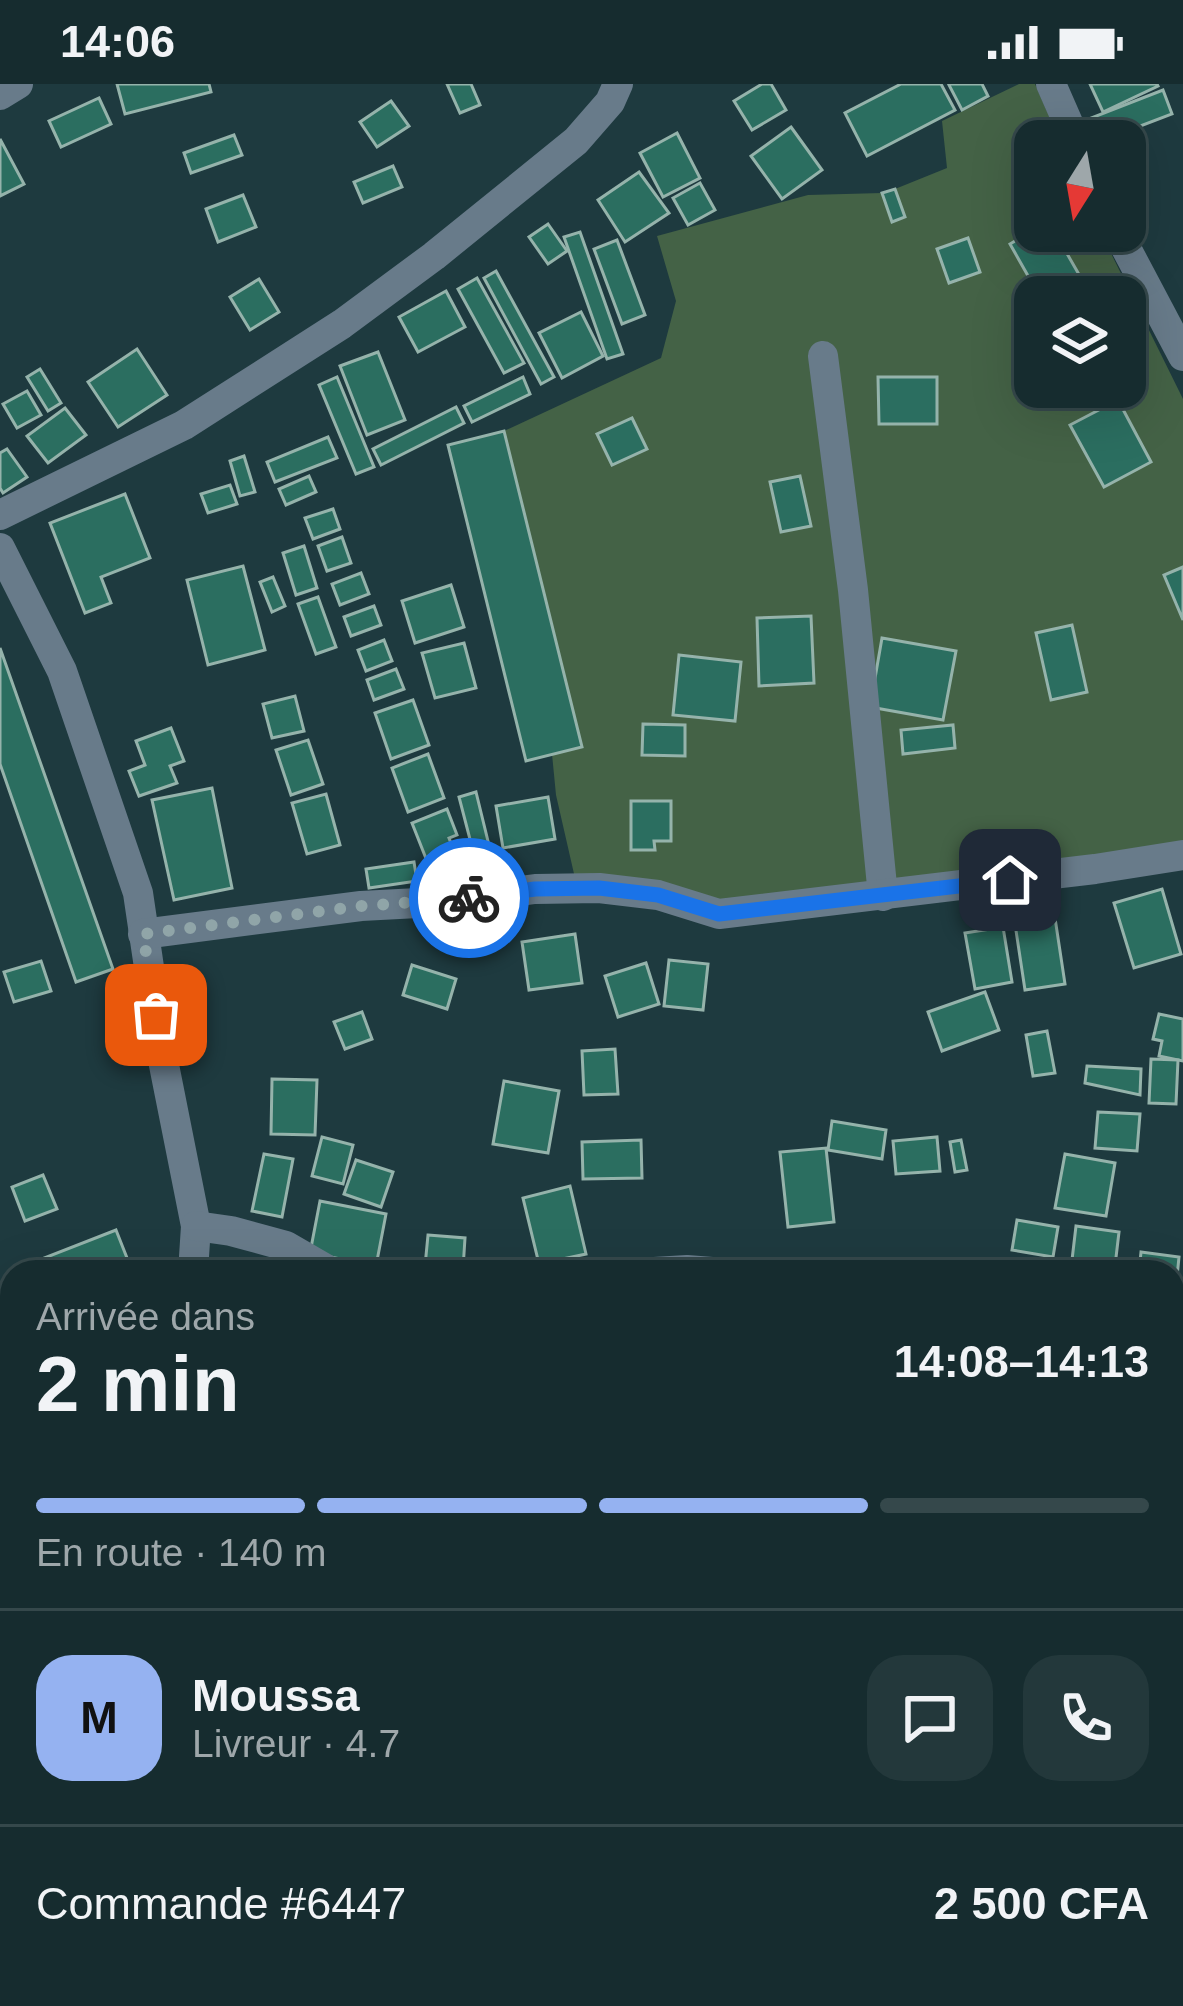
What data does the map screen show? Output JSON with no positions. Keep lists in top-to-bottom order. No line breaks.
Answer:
{"north":"bottom","page":{"status":"14:06","heading":["2 min","Arrivée dans","14:08–14:13"],"panel":["Moussa","Livreur · 4.7","Commande #6447","2 500 CFA"],"bar":"En route · 140 m","round":"M"}}
